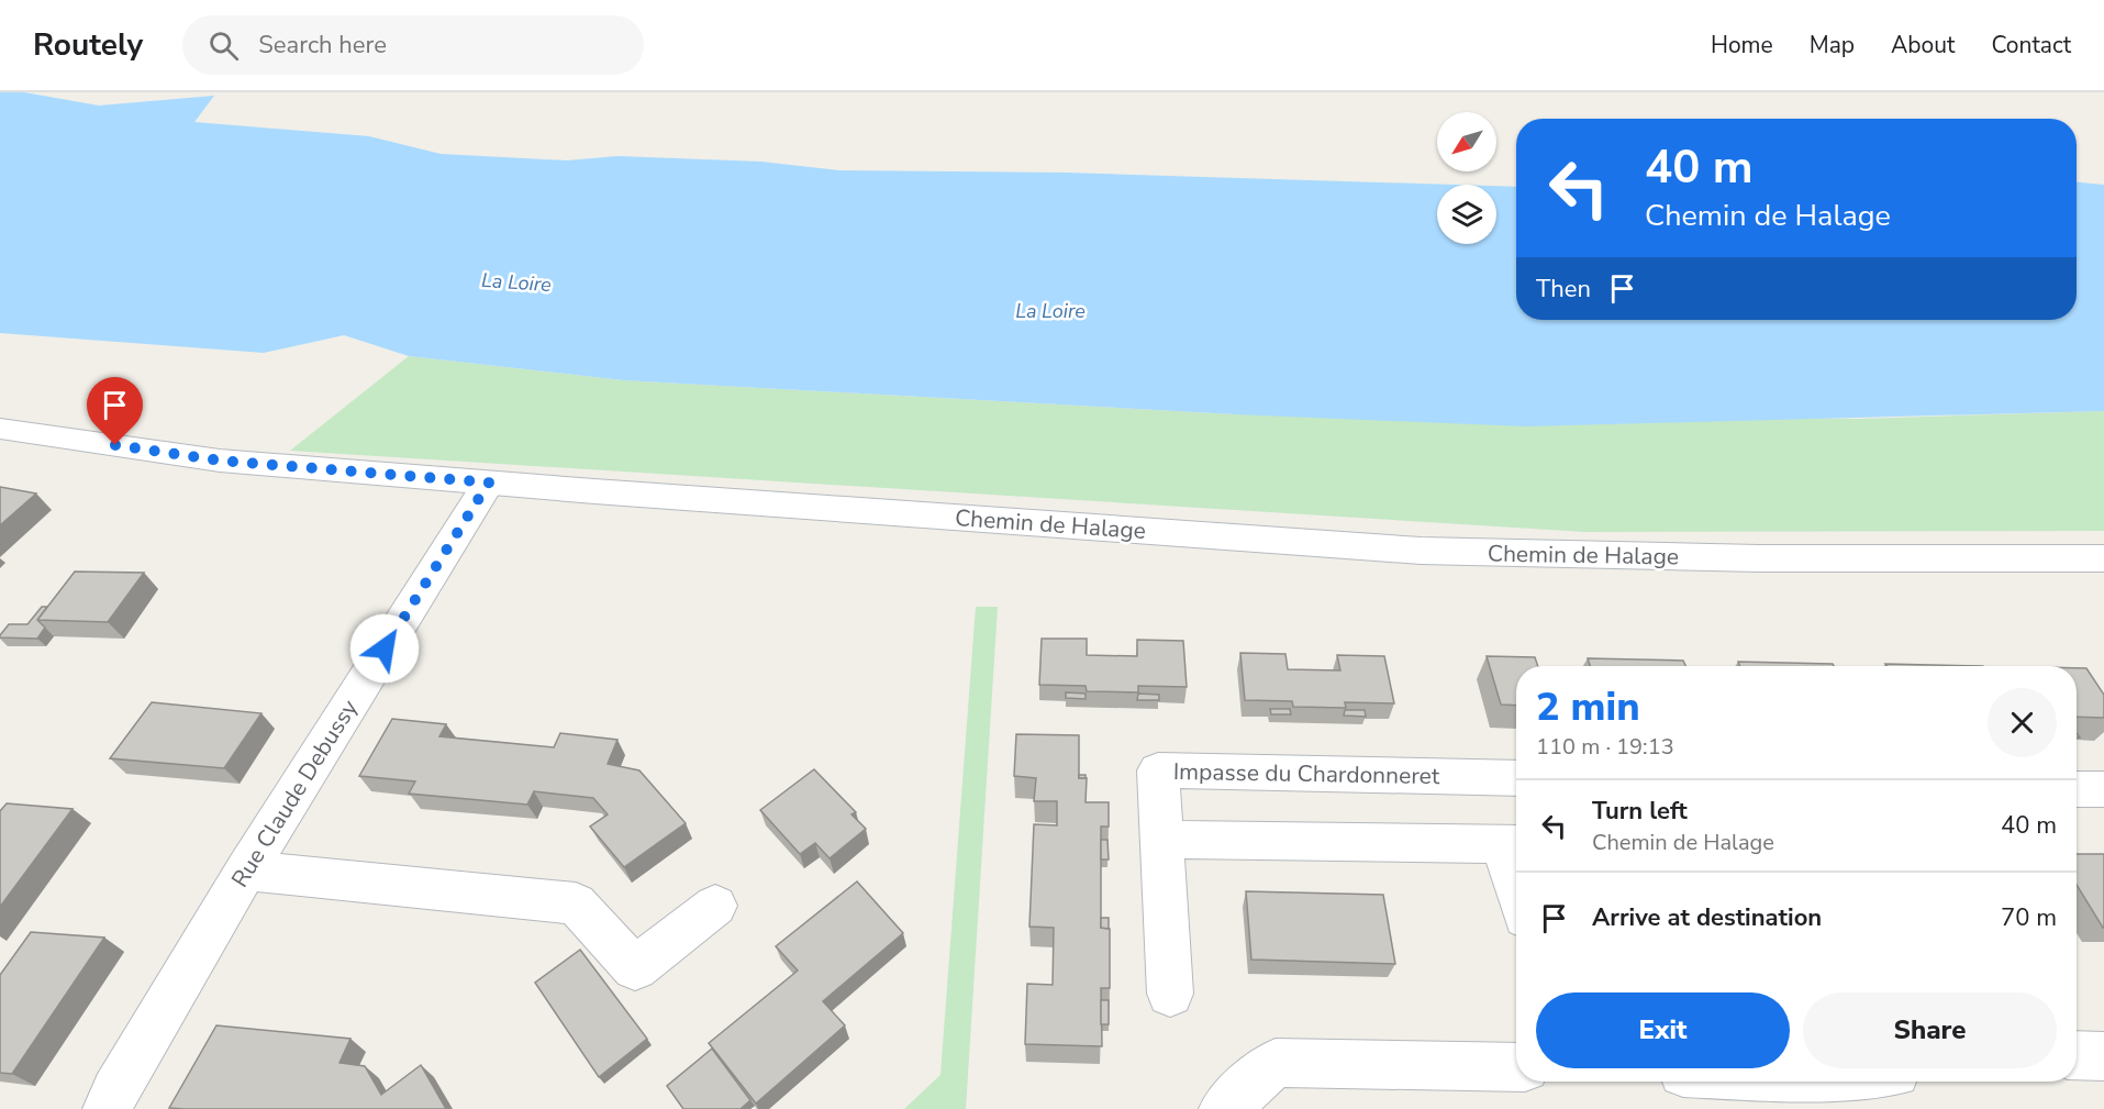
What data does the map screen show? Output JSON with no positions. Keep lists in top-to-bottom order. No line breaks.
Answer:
{"streets":{"street":["Chemin de Halage","Impasse du Chardonneret","Rue Claude Debussy"]},"crossings":[["Chemin de Halage","Rue Claude Debussy"]],"water":["La Loire"],"north":"bottom left","page":{"header":"Routely","search":"Search here","nav":["Home","Map","About","Contact"],"turn":["40 m","Chemin de Halage"],"then":"Then","heading":["2 min","110 m · 19:13"],"list":[{"name":"Turn left","note":"Chemin de Halage","value":"40 m"},{"name":"Arrive at destination","value":"70 m"}],"buttons":["Exit","Share"]}}
